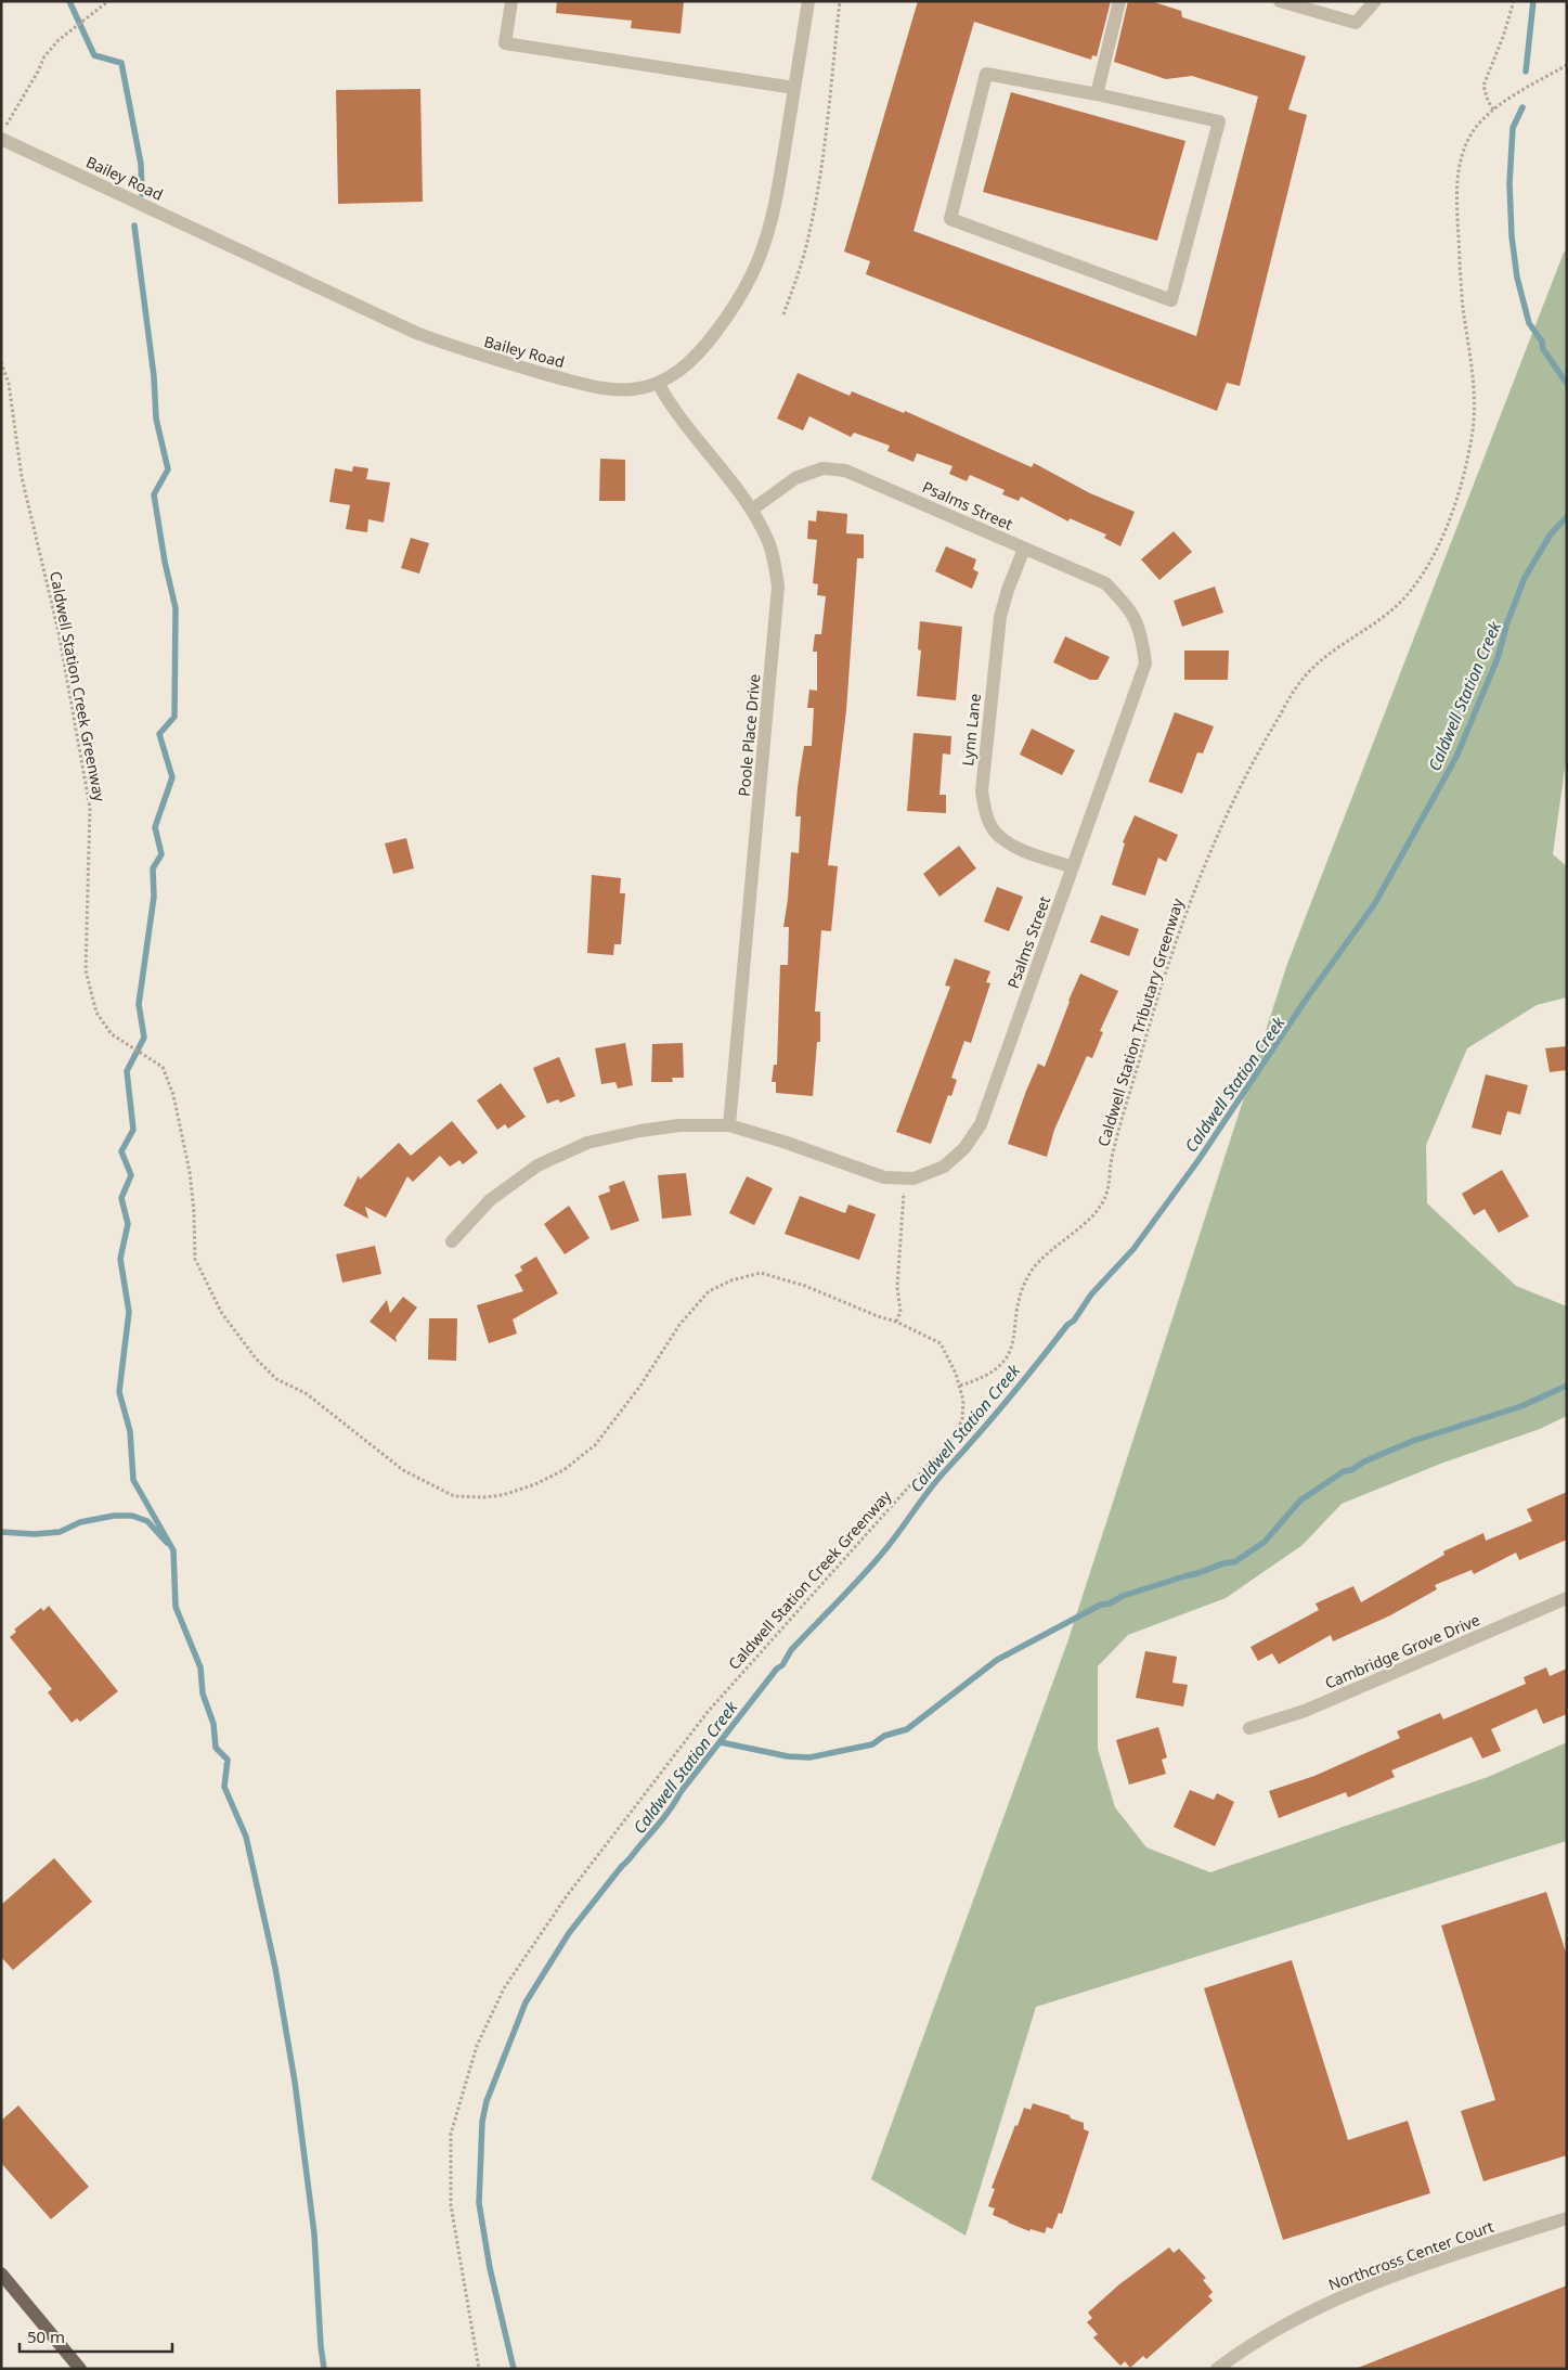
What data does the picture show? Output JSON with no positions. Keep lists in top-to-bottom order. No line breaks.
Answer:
{"streets":{"street":["Bailey Road","Psalms Street","Lynn Lane","Poole Place Drive","Cambridge Grove Drive","Northcross Center Court"],"path":["Caldwell Station Creek Greenway","Caldwell Station Tributary Greenway"]},"crossings":[["Bailey Road","Poole Place Drive"],["Psalms Street","Lynn Lane"],["Psalms Street","Poole Place Drive"],["Caldwell Station Creek Greenway","Caldwell Station Tributary Greenway"]],"water":["Caldwell Station Creek"],"scale_bar":"50 m"}
